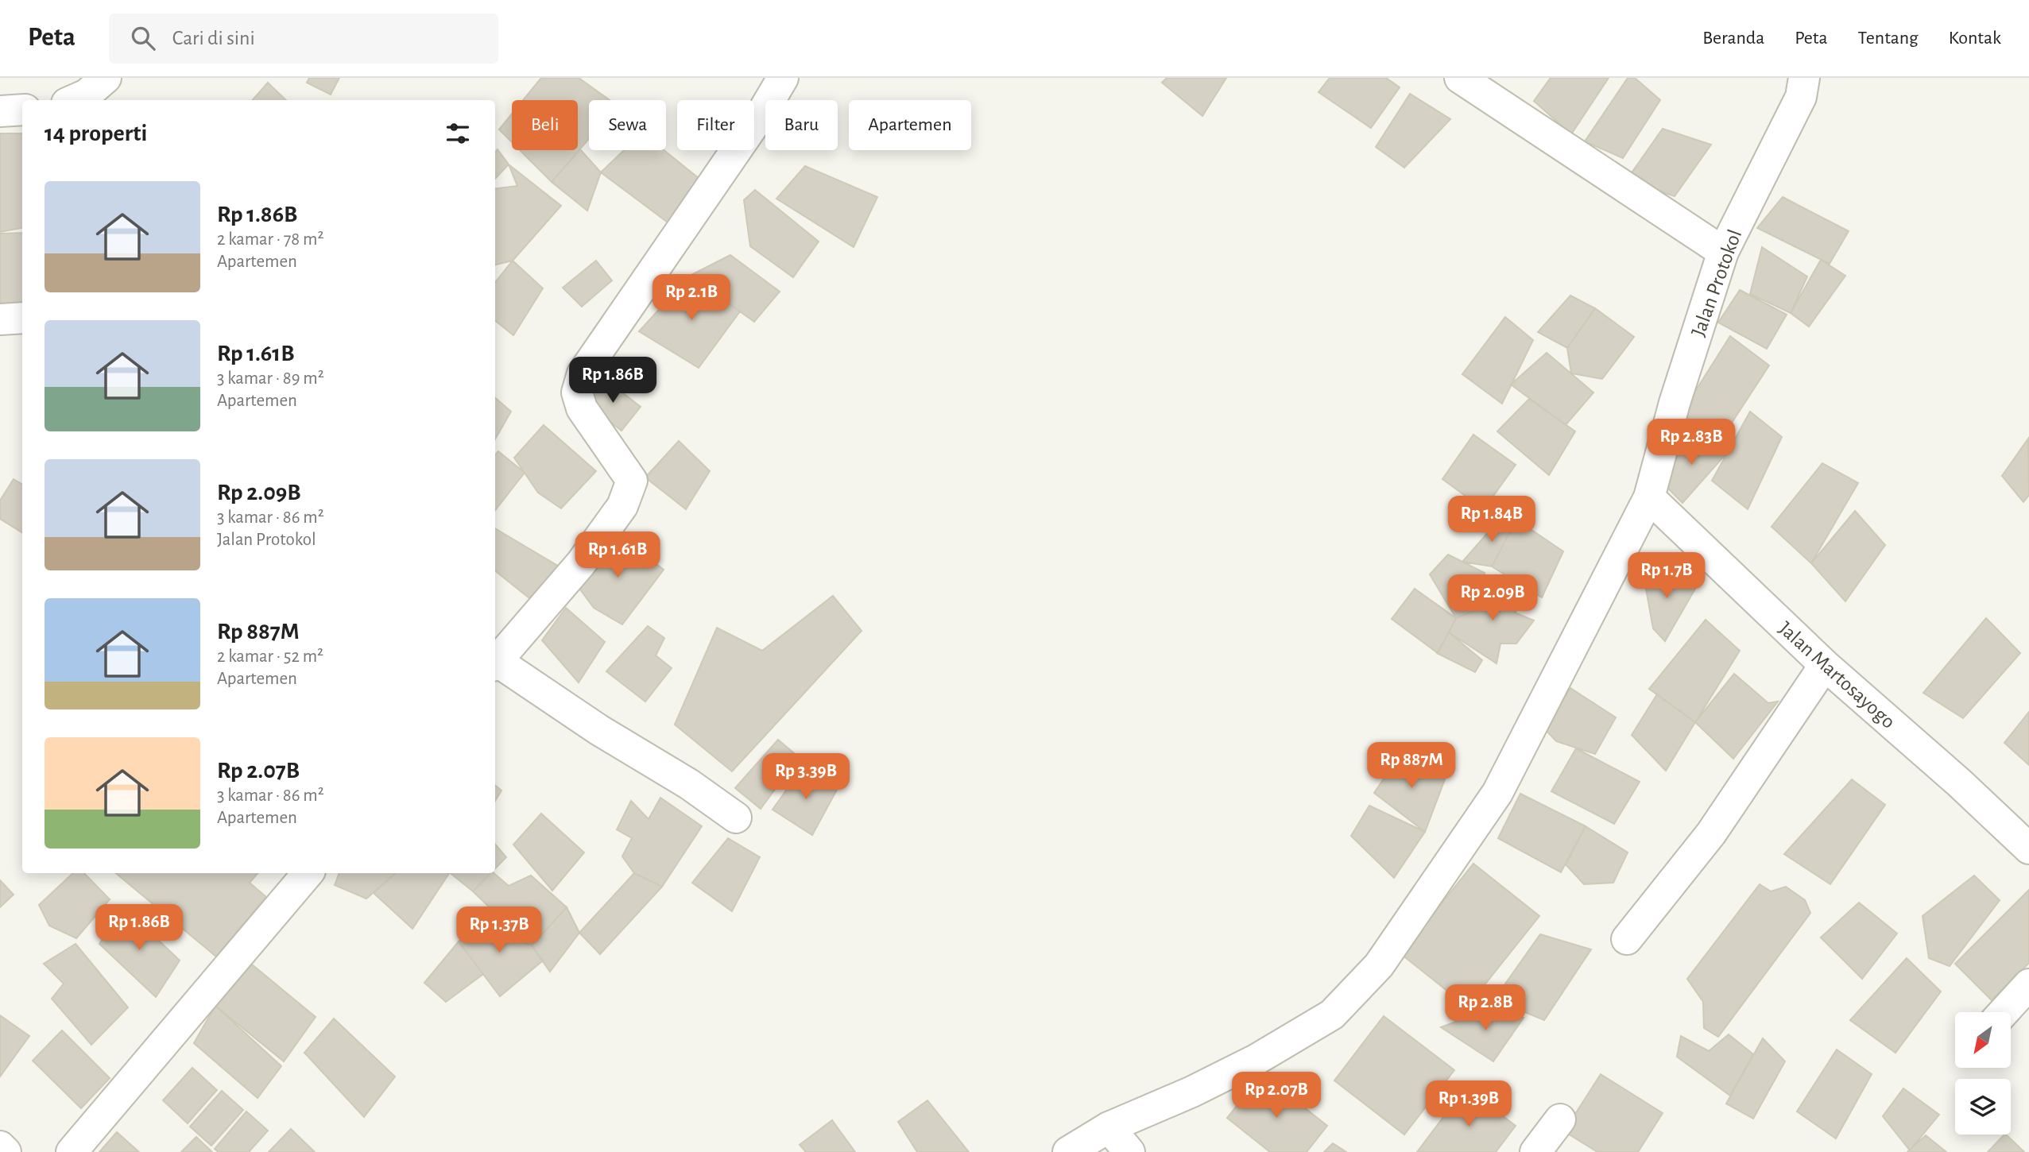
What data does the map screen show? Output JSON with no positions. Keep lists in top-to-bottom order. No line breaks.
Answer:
{"streets":{"street":["Jalan Protokol","Jalan Martosayogo"]},"crossings":[["Jalan Protokol","Jalan Martosayogo"]],"north":"bottom left","page":{"header":"Peta","search":"Cari di sini","nav":["Beranda","Peta","Tentang","Kontak"],"chip":["Beli","Sewa","Filter","Baru","Apartemen"],"heading":"14 properti","list":[{"name":"Rp 1.86B","note":"2 kamar · 78 m² · Apartemen"},{"name":"Rp 1.61B","note":"3 kamar · 89 m² · Apartemen"},{"name":"Rp 2.09B","note":"3 kamar · 86 m² · Jalan Protokol"},{"name":"Rp 887M","note":"2 kamar · 52 m² · Apartemen"},{"name":"Rp 2.07B","note":"3 kamar · 86 m² · Apartemen"}],"price":["Rp 2.1B","Rp 1.86B","Rp 2.83B","Rp 1.84B","Rp 1.61B","Rp 1.7B","Rp 2.09B","Rp 887M","Rp 3.39B","Rp 1.86B","Rp 1.37B","Rp 2.8B","Rp 2.07B","Rp 1.39B"]}}
